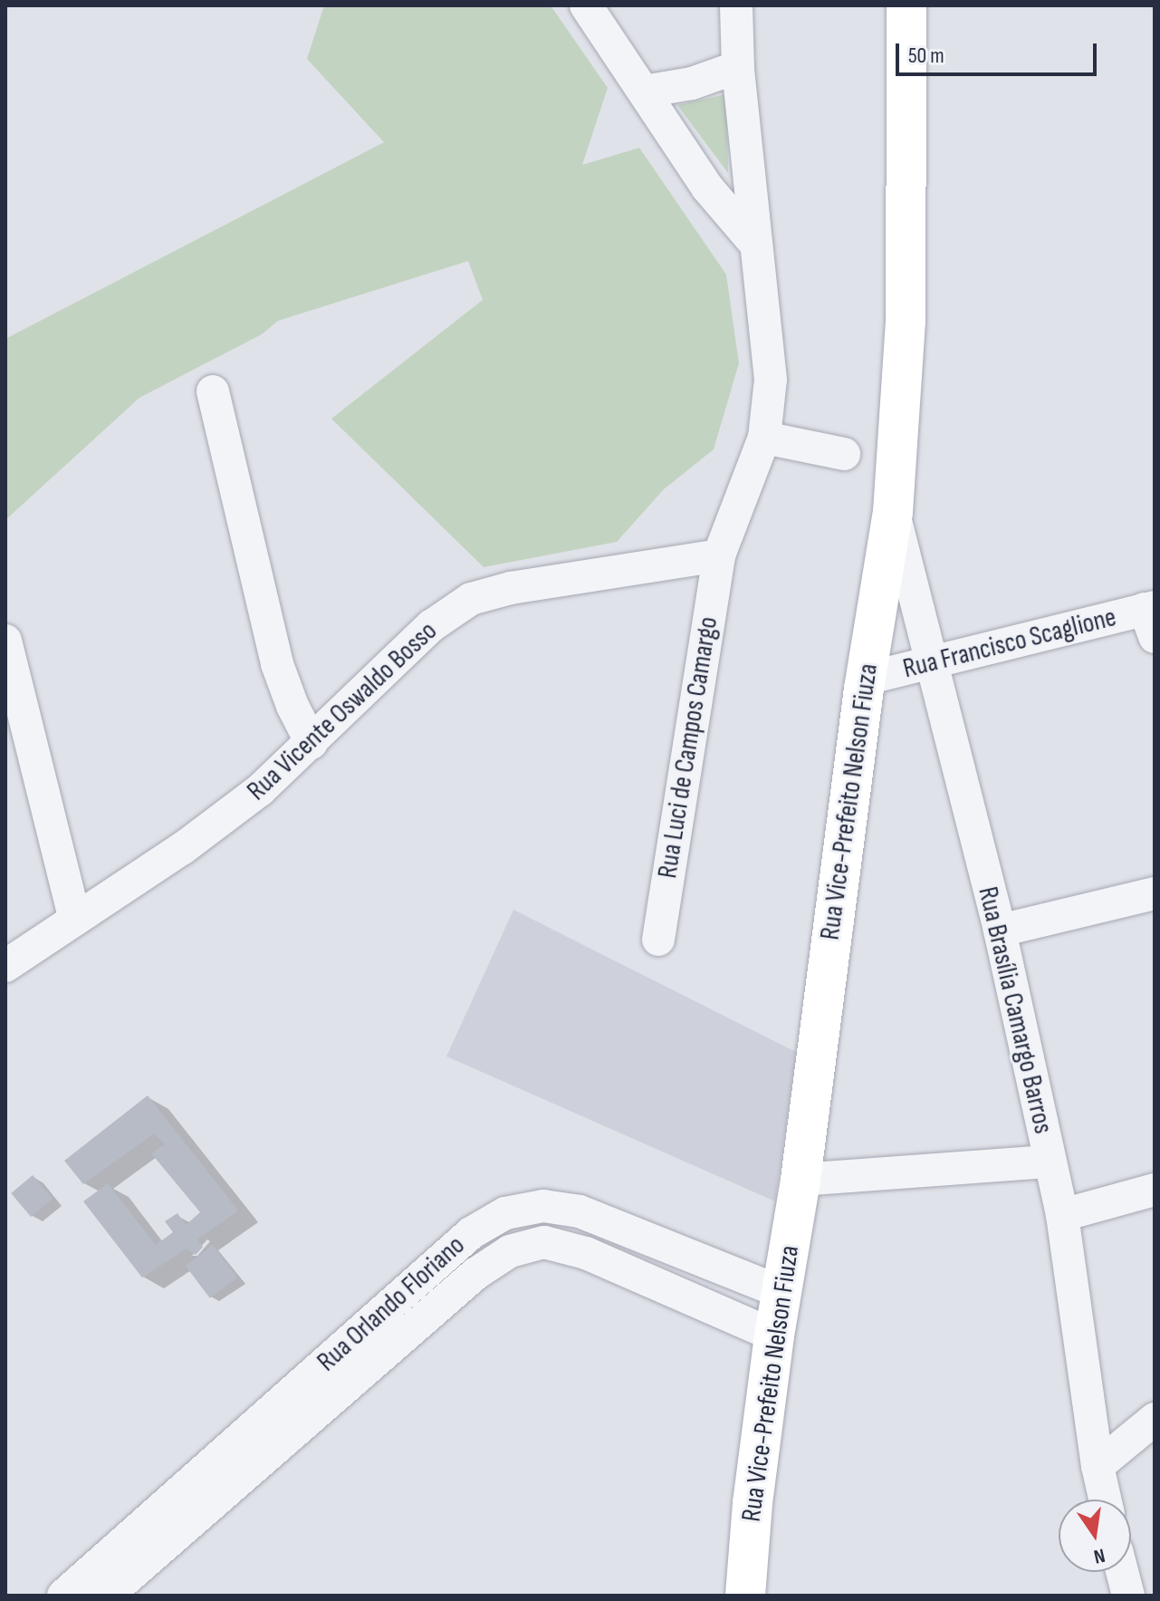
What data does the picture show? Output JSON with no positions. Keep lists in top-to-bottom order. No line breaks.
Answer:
{"streets":{"main road":["Rua Vice-Prefeito Nelson Fiuza"],"street":["Rua Francisco Scaglione","Rua Vicente Oswaldo Bosso","Rua Luci de Campos Camargo","Rua Brasília Camargo Barros","Rua Orlando Floriano"]},"crossings":[["Rua Francisco Scaglione","Rua Vice-Prefeito Nelson Fiuza"],["Rua Francisco Scaglione","Rua Brasília Camargo Barros"],["Rua Vicente Oswaldo Bosso","Rua Luci de Campos Camargo"],["Rua Vice-Prefeito Nelson Fiuza","Rua Brasília Camargo Barros"],["Rua Vice-Prefeito Nelson Fiuza","Rua Orlando Floriano"]],"scale_bar":"50 m","north":"bottom"}
